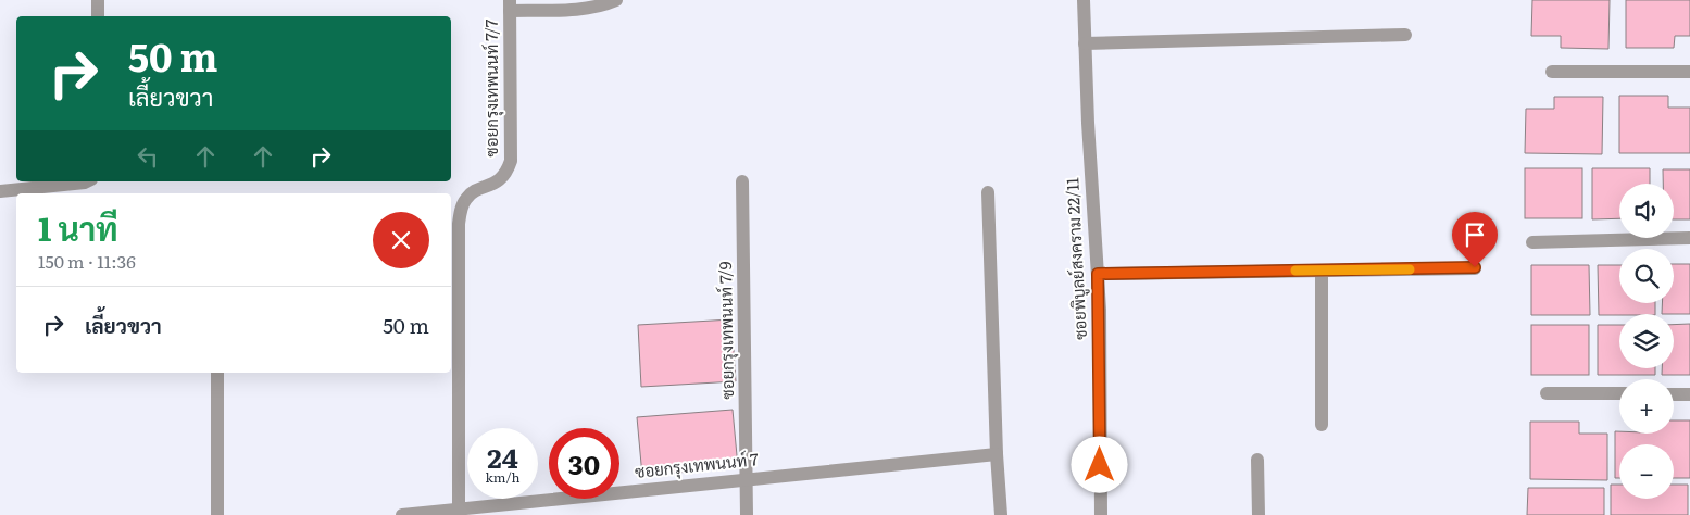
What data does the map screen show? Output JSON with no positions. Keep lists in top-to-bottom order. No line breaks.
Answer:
{"streets":{"street":["ซอยกรุงเทพนนท์ 7/7","ซอยพิบูลย์สงคราม 22/11","ซอยกรุงเทพนนท์ 7/9","ซอยกรุงเทพนนท์ 7"]},"crossings":[["ซอยกรุงเทพนนท์ 7/7","ซอยกรุงเทพนนท์ 7"],["ซอยกรุงเทพนนท์ 7/9","ซอยกรุงเทพนนท์ 7"]],"page":{"turn":["50 m","เลี้ยวขวา"],"map_buttons":["+","−"],"heading":["1 นาที","150 m · 11:36"],"list":[{"name":"เลี้ยวขวา","value":"50 m"}],"speed":"24 km/h","limit":"30"}}
